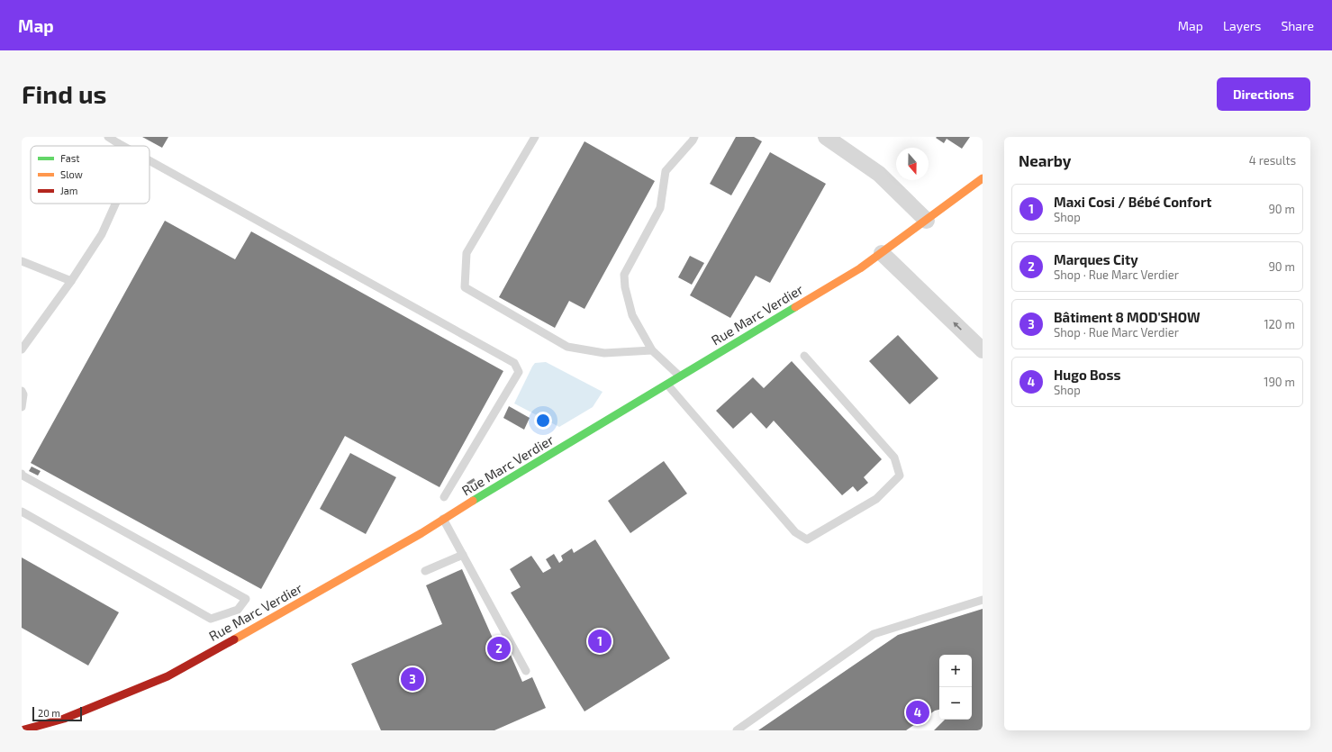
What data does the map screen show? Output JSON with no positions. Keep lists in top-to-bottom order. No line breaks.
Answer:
{"streets":{"street":["Rue Marc Verdier"]},"legend":["Fast","Slow","Jam"],"scale_bar":"20 m","north":"bottom","page":{"header":"Map","nav":["Map","Layers","Share"],"buttons":"Directions","title":"Find us","heading":["Nearby","4 results"],"list":[{"mark":"1","name":"Maxi Cosi / Bébé Confort","note":"Shop","value":"90 m"},{"mark":"2","name":"Marques City","note":"Shop · Rue Marc Verdier","value":"90 m"},{"mark":"3","name":"Bâtiment 8 MOD'SHOW","note":"Shop · Rue Marc Verdier","value":"120 m"},{"mark":"4","name":"Hugo Boss","note":"Shop","value":"190 m"}],"pins":["1","2","3","4"],"map_buttons":["+","−"],"scale":"20 m"}}
